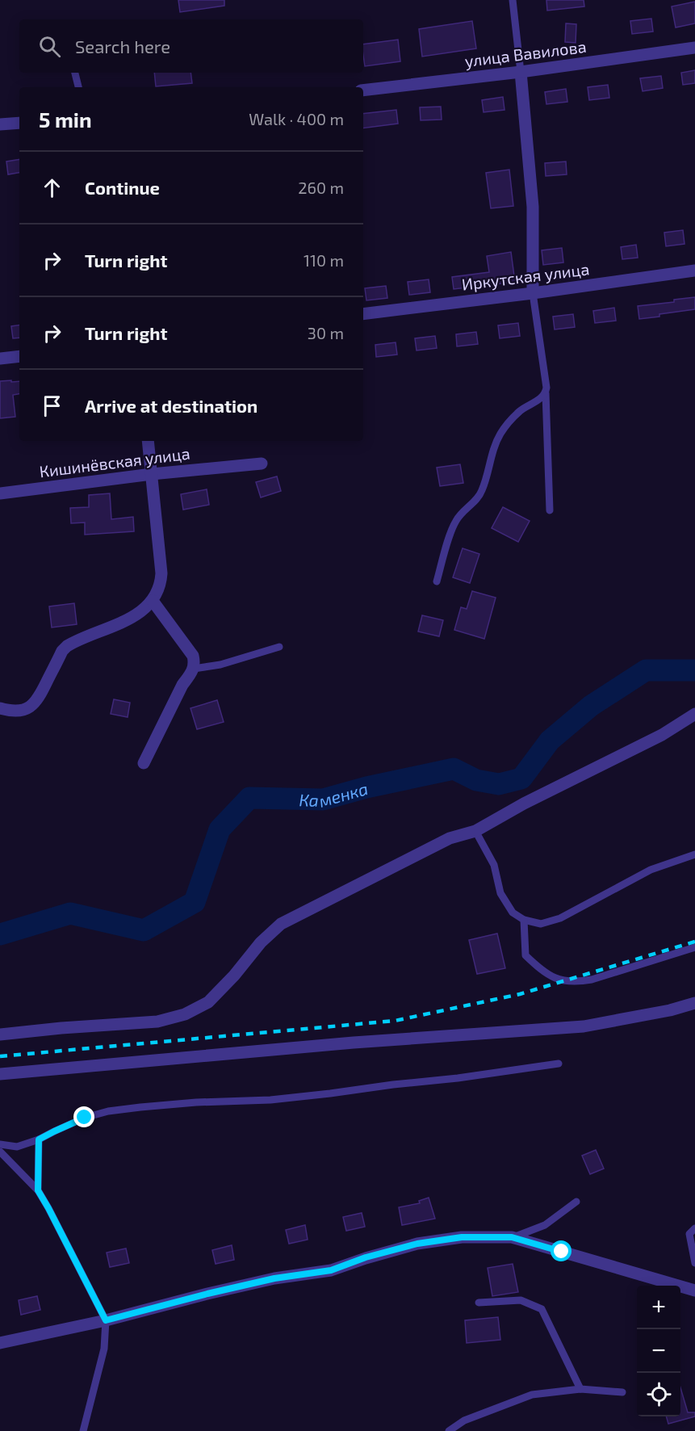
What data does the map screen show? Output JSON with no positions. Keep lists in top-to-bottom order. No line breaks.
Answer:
{"streets":{"street":["улица Вавилова","Иркутская улица","Кишинёвская улица"]},"water":["Каменка"],"page":{"search":"Search here","heading":["5 min","Walk · 400 m"],"list":[["Continue","260 m"],["Turn right","110 m"],["Turn right","30 m"],"Arrive at destination"],"map_buttons":["+","−"]}}
